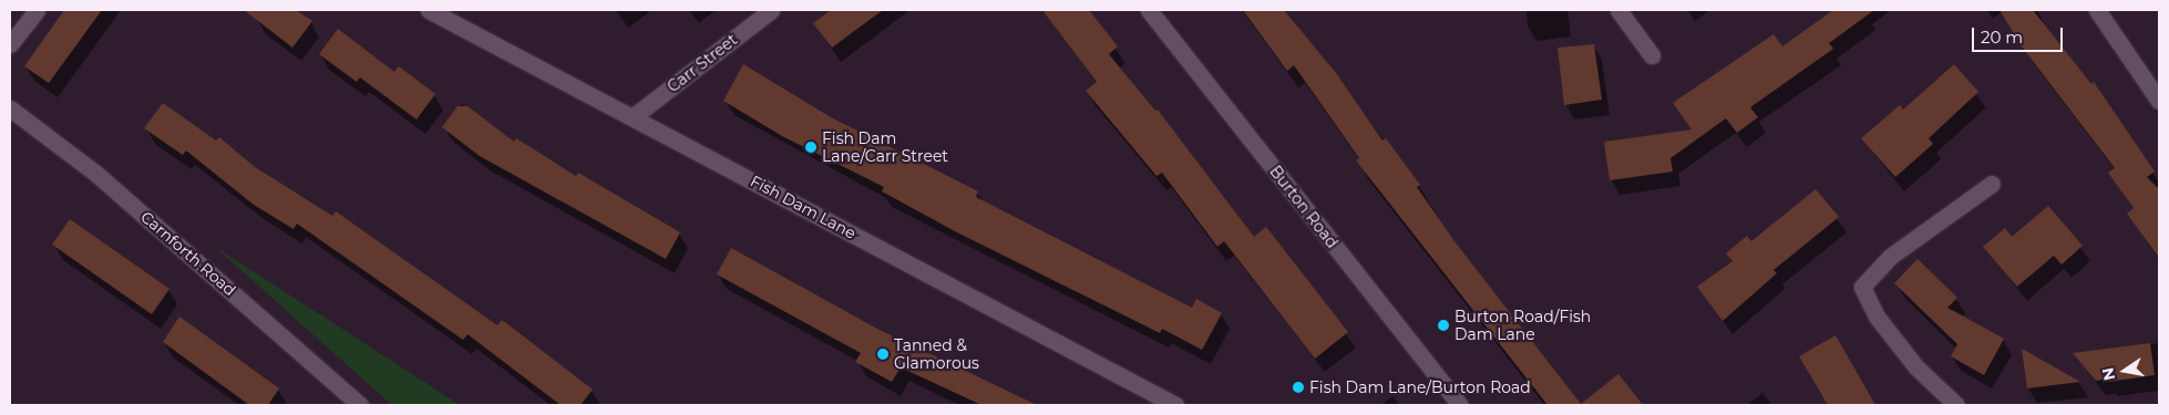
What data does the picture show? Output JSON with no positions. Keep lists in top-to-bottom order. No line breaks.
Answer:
{"streets":{"street":["Carr Street","Fish Dam Lane","Burton Road","Carnforth Road"]},"crossings":[["Carr Street","Fish Dam Lane"]],"places":["Fish Dam Lane/Carr Street","Burton Road/Fish Dam Lane","Tanned & Glamorous","Fish Dam Lane/Burton Road"],"scale_bar":"20 m","north":"left"}
